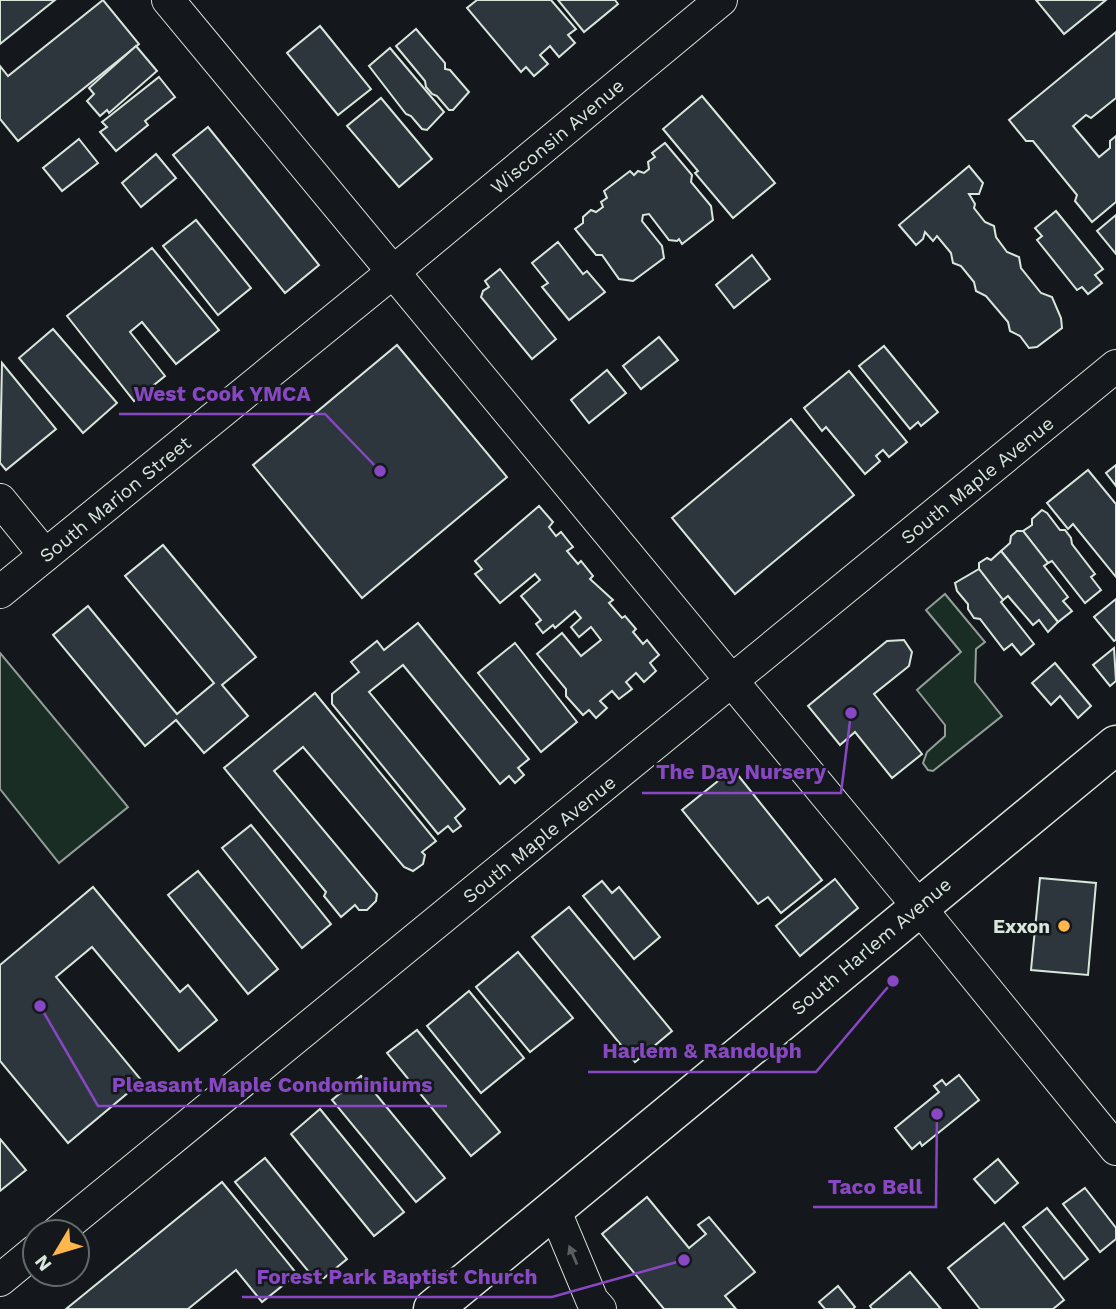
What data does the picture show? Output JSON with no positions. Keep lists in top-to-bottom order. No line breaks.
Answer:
{"streets":{"main road":["South Harlem Avenue"],"street":["Wisconsin Avenue","South Maple Avenue","South Marion Street"]},"crossings":[["Wisconsin Avenue","South Marion Street"]],"places":["West Cook YMCA","The Day Nursery","Exxon","Harlem & Randolph","Pleasant Maple Condominiums","Taco Bell","Forest Park Baptist Church"],"north":"bottom left"}
